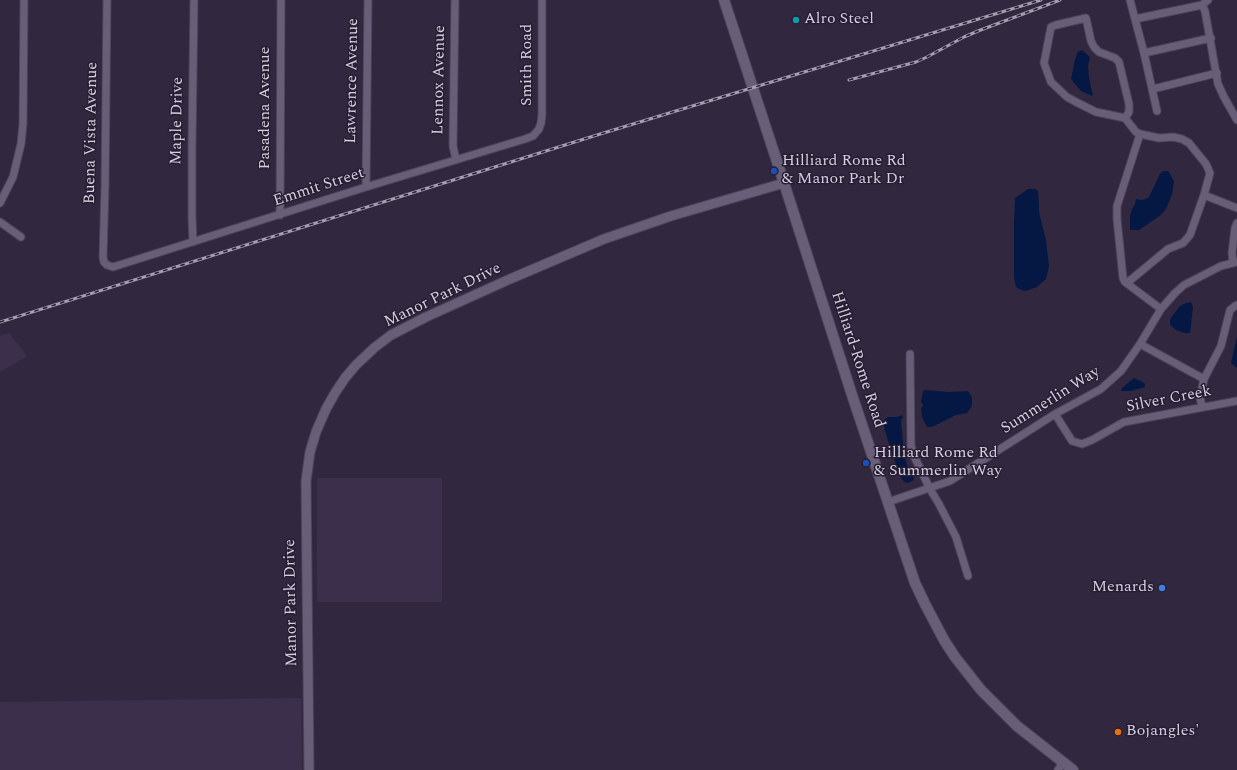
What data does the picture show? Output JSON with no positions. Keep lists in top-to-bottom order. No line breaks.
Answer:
{"streets":{"main road":["Hilliard-Rome Road"],"street":["Smith Road","Lennox Avenue","Lawrence Avenue","Pasadena Avenue","Maple Drive","Buena Vista Avenue","Emmit Street","Manor Park Drive","Silver Creek","Summerlin Way"]},"crossings":[["Smith Road","Emmit Street"],["Lennox Avenue","Emmit Street"],["Lawrence Avenue","Emmit Street"],["Pasadena Avenue","Emmit Street"],["Maple Drive","Emmit Street"],["Buena Vista Avenue","Emmit Street"],["Manor Park Drive","Hilliard-Rome Road"],["Hilliard-Rome Road","Summerlin Way"],["Silver Creek","Summerlin Way"]],"places":["Alro Steel","Hilliard Rome Rd & Manor Park Dr","Hilliard Rome Rd & Summerlin Way","Menards","Bojangles'"]}
